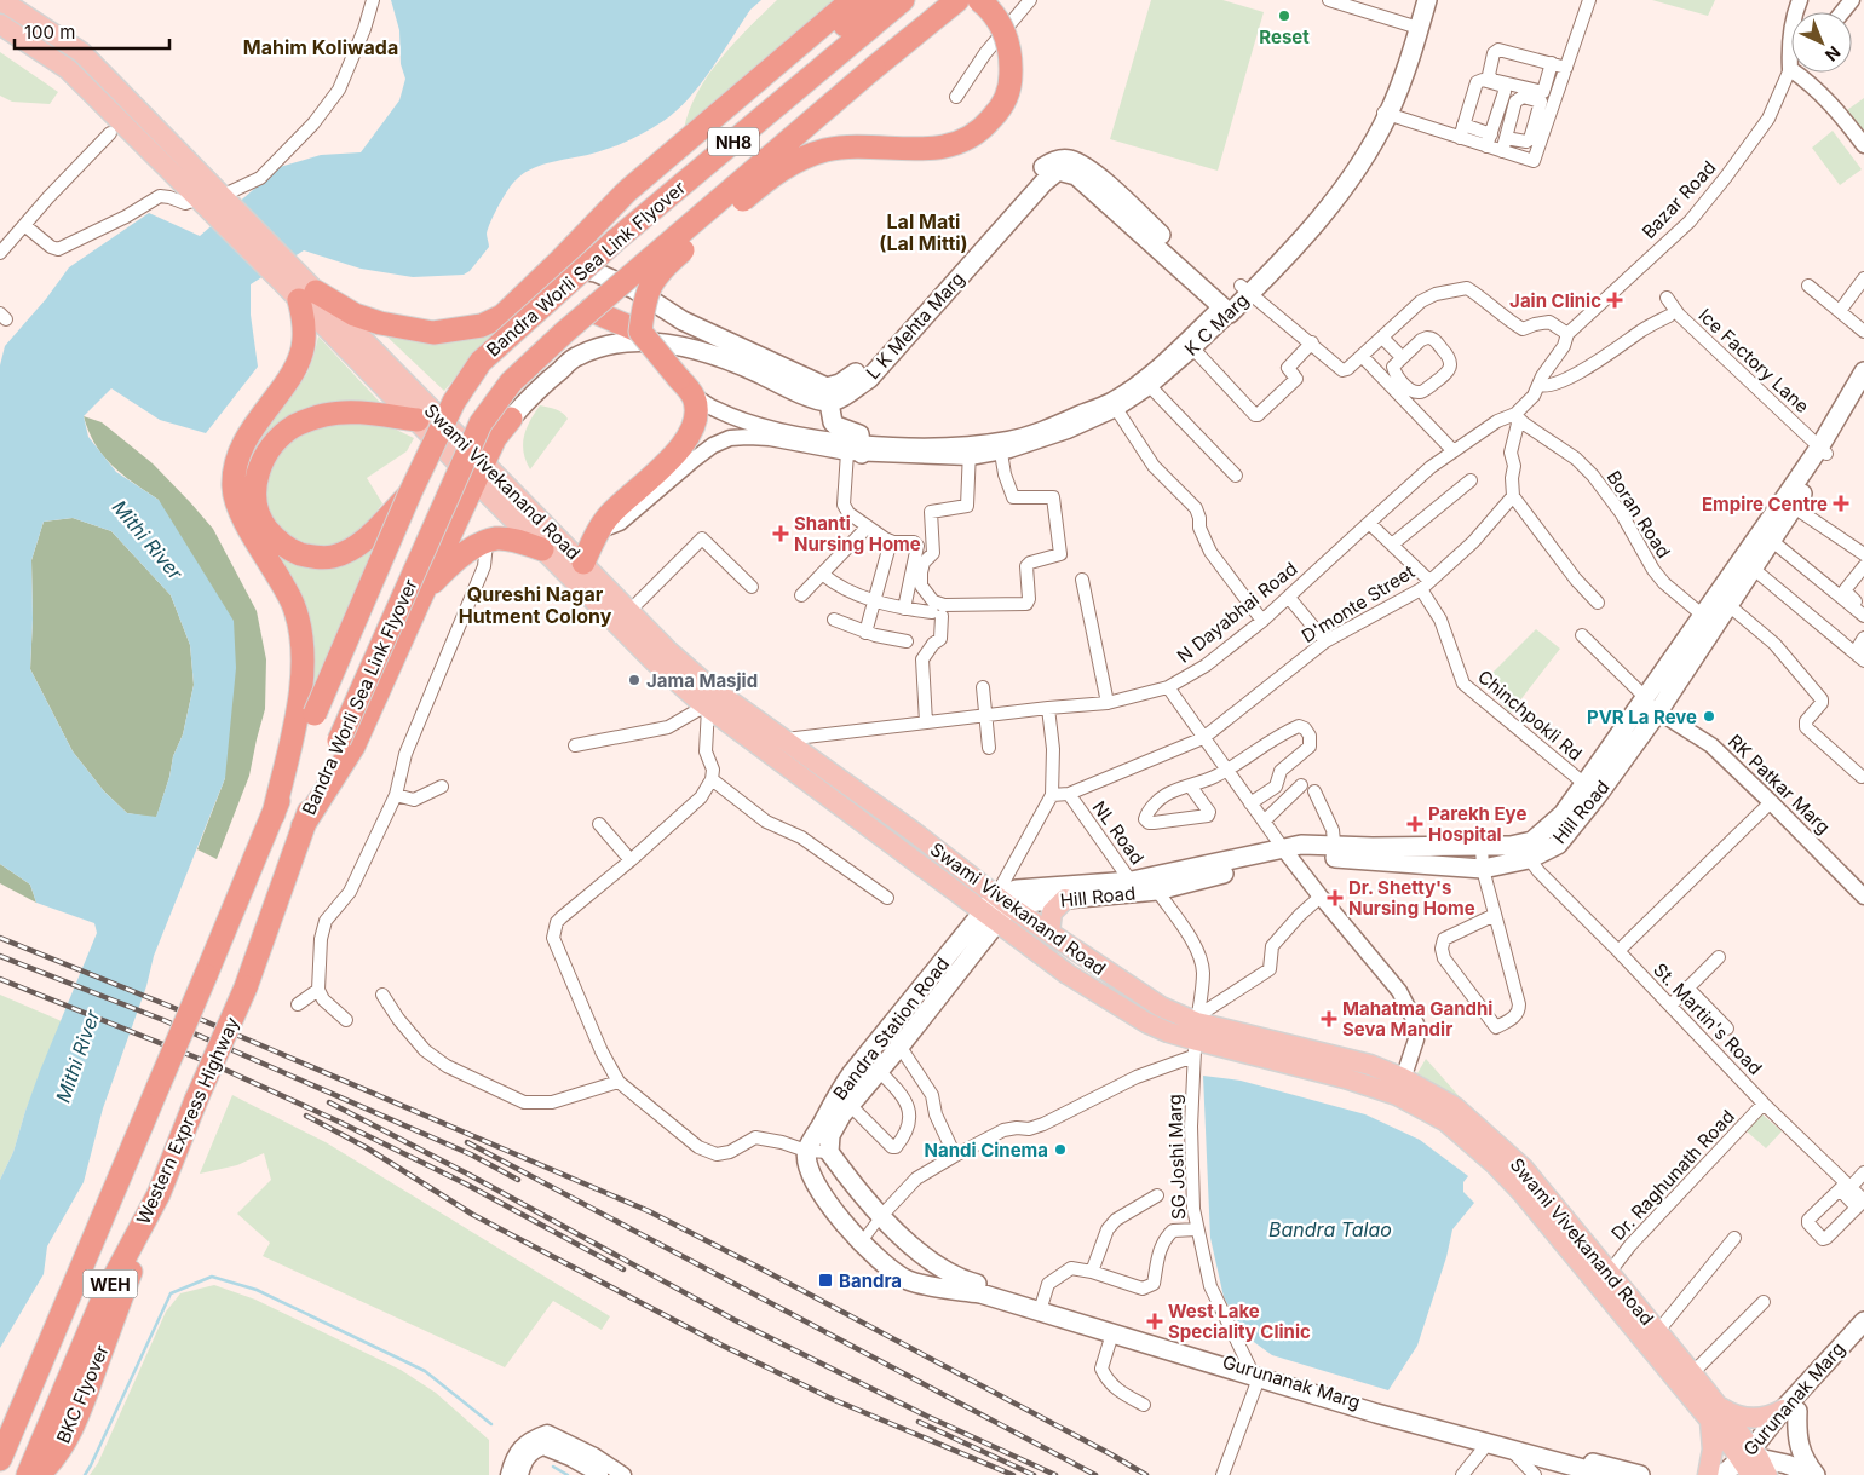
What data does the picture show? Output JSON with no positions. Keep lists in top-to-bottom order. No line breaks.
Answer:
{"streets":{"highway":["NH8","Bandra Worli Sea Link Flyover","Western Express Highway","WEH","BKC Flyover"],"main road":["K C Marg","L K Mehta Marg","Swami Vivekanand Road","Hill Road","Bandra Station Road","Gurunanak Marg"],"street":["Bazar Road","Ice Factory Lane","Boran Road","D'monte Street","N Dayabhai Road","Chinchpokli Rd","RK Patkar Marg","NL Road","St. Martin's Road","SG Joshi Marg","Dr. Raghunath Road"]},"crossings":[["Bazar Road","Boran Road"],["Bazar Road","N Dayabhai Road"],["Bandra Worli Sea Link Flyover","Western Express Highway"],["Bandra Worli Sea Link Flyover","WEH"],["K C Marg","L K Mehta Marg"],["Ice Factory Lane","Hill Road"],["Swami Vivekanand Road","N Dayabhai Road"],["Swami Vivekanand Road","Hill Road"],["Swami Vivekanand Road","Bandra Station Road"],["Swami Vivekanand Road","SG Joshi Marg"],["Swami Vivekanand Road","Dr. Raghunath Road"],["Swami Vivekanand Road","Gurunanak Marg"],["Boran Road","N Dayabhai Road"],["Boran Road","Hill Road"],["D'monte Street","Chinchpokli Rd"],["D'monte Street","NL Road"],["N Dayabhai Road","Chinchpokli Rd"],["Chinchpokli Rd","Hill Road"],["RK Patkar Marg","Hill Road"],["Hill Road","NL Road"],["Hill Road","St. Martin's Road"],["Hill Road","SG Joshi Marg"],["St. Martin's Road","Dr. Raghunath Road"],["Bandra Station Road","Gurunanak Marg"],["Western Express Highway","BKC Flyover"],["SG Joshi Marg","Gurunanak Marg"]],"districts":["Mahim Koliwada","Lal Mati (Lal Mitti)","Qureshi Nagar Hutment Colony"],"water":["Mithi River","Bandra Talao"],"places":{"other":["Reset","Jama Masjid","PVR La Reve","Nandi Cinema"],"health":["Jain Clinic","Empire Centre","Shanti Nursing Home","Parekh Eye Hospital","Dr. Shetty's Nursing Home","Mahatma Gandhi Seva Mandir","West Lake Speciality Clinic"],"transit":["Bandra"]},"scale_bar":"100 m","north":"bottom right"}
